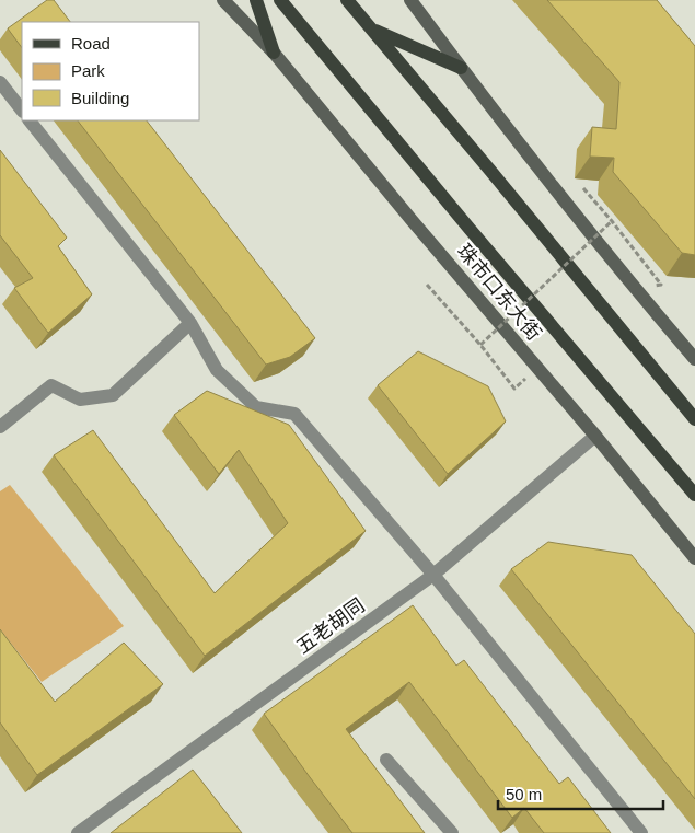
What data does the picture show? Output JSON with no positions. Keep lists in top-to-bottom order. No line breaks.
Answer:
{"streets":{"main road":["珠市口东大街"],"street":["五老胡同"]},"crossings":[["珠市口东大街","五老胡同"]],"legend":["Road","Park","Building"],"scale_bar":"50 m"}
